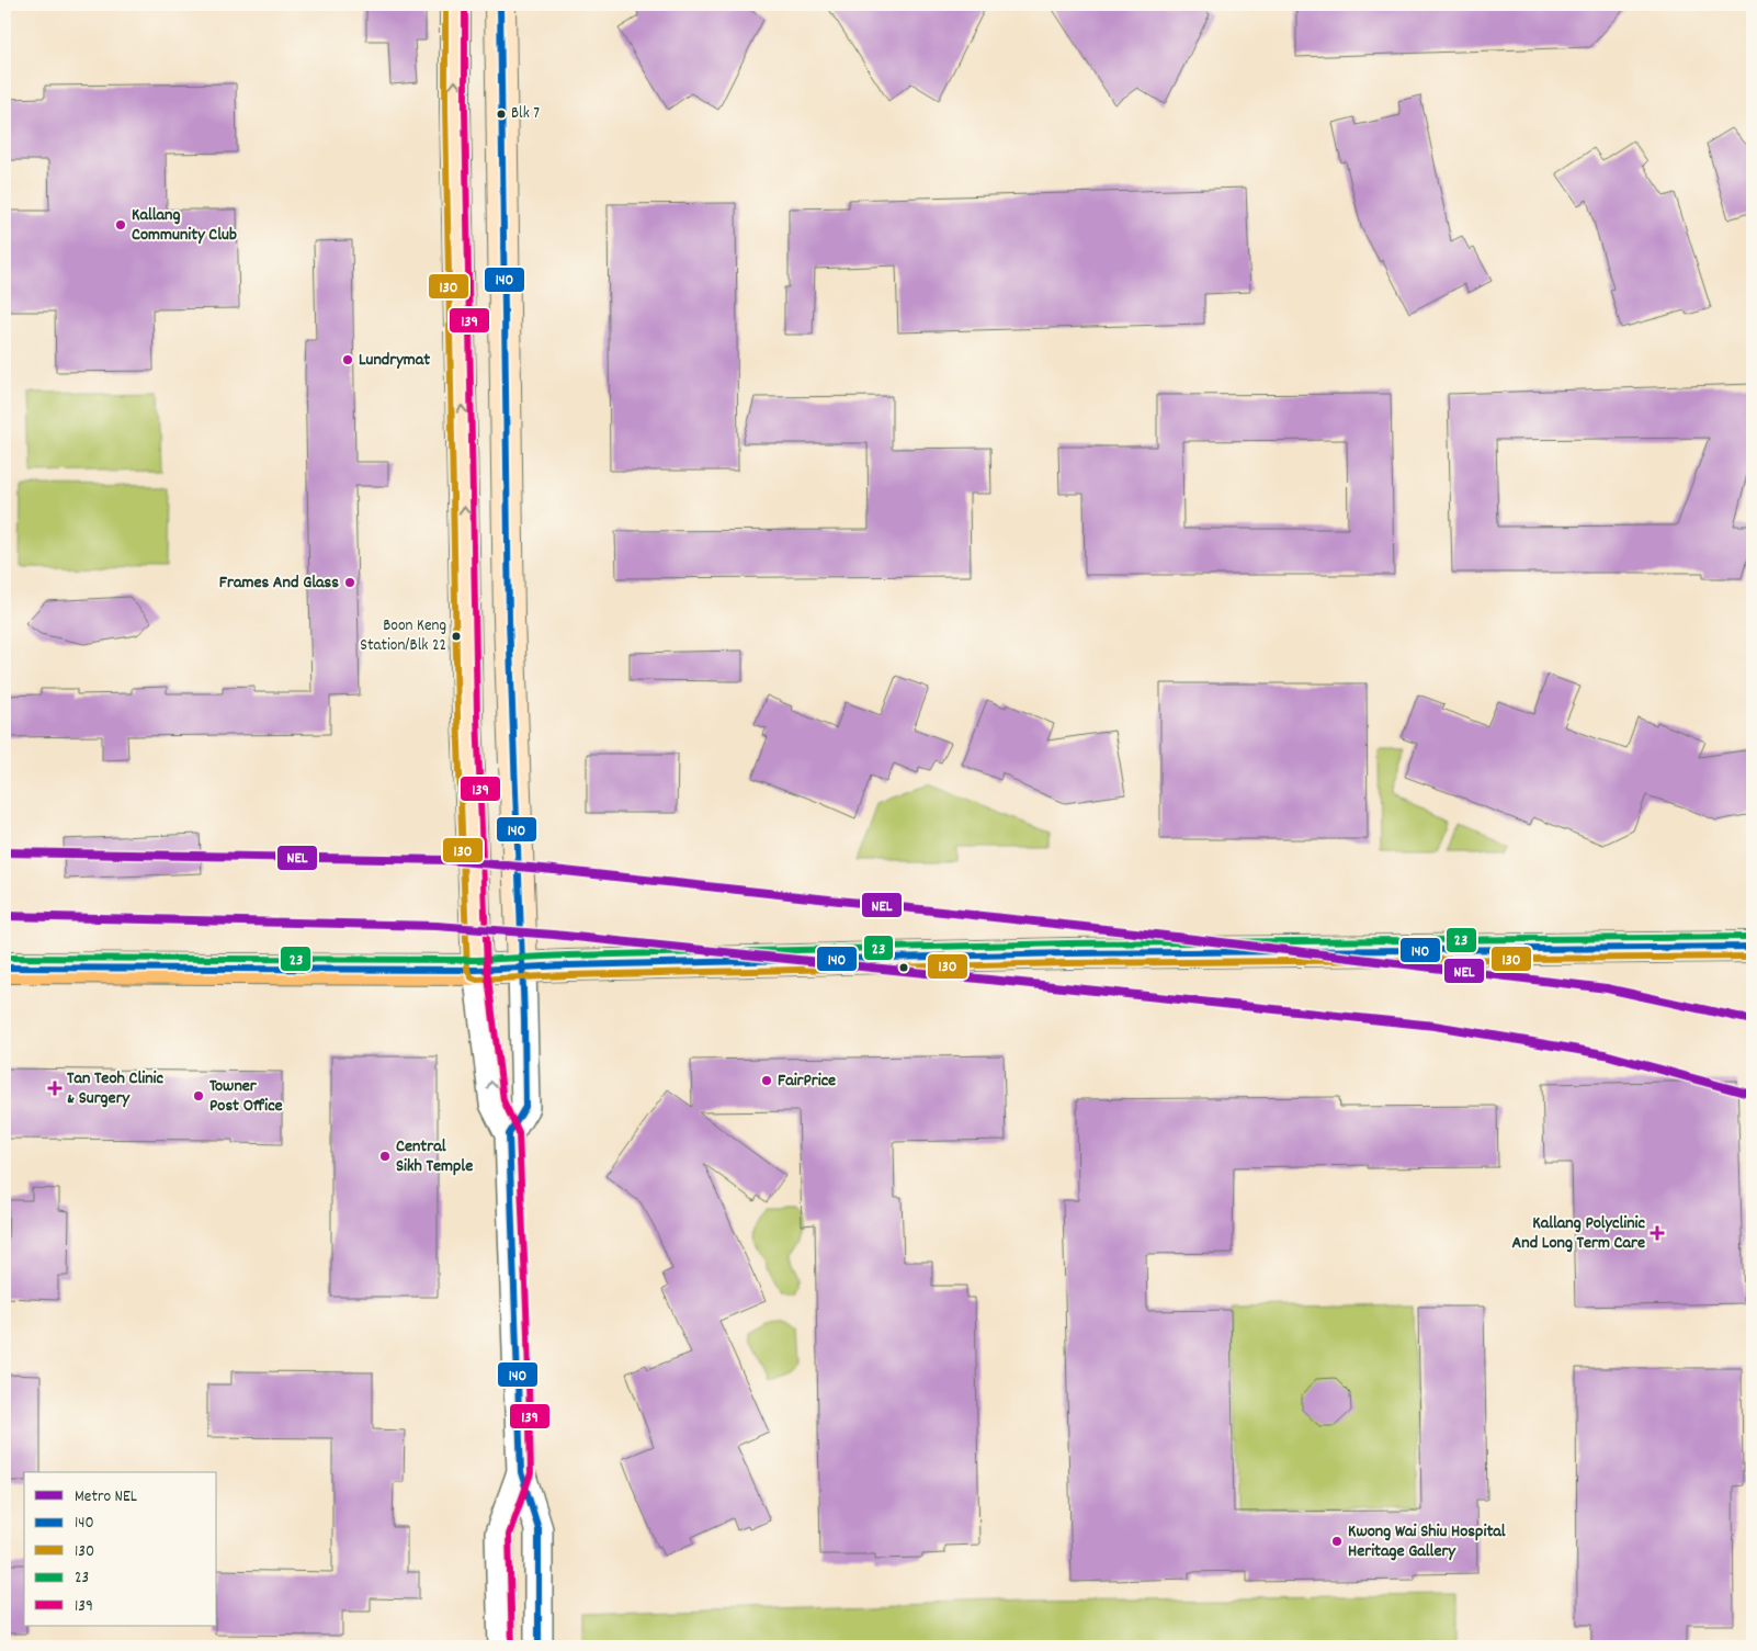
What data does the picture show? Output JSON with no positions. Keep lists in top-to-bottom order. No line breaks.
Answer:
{"places":{"other":["Blk 7","Kallang Community Club","Lundrymat","Frames And Glass","Boon Keng Station/Blk 22","FairPrice","Towner Post Office","Central Sikh Temple","Kwong Wai Shiu Hospital Heritage Gallery"],"health":["Tan Teoh Clinic & Surgery","Kallang Polyclinic And Long Term Care"]},"lines":["transit line 140","transit line 130","transit line 139","metro line NEL","transit line 23"],"legend":["Metro NEL","140","130","23","139"]}
